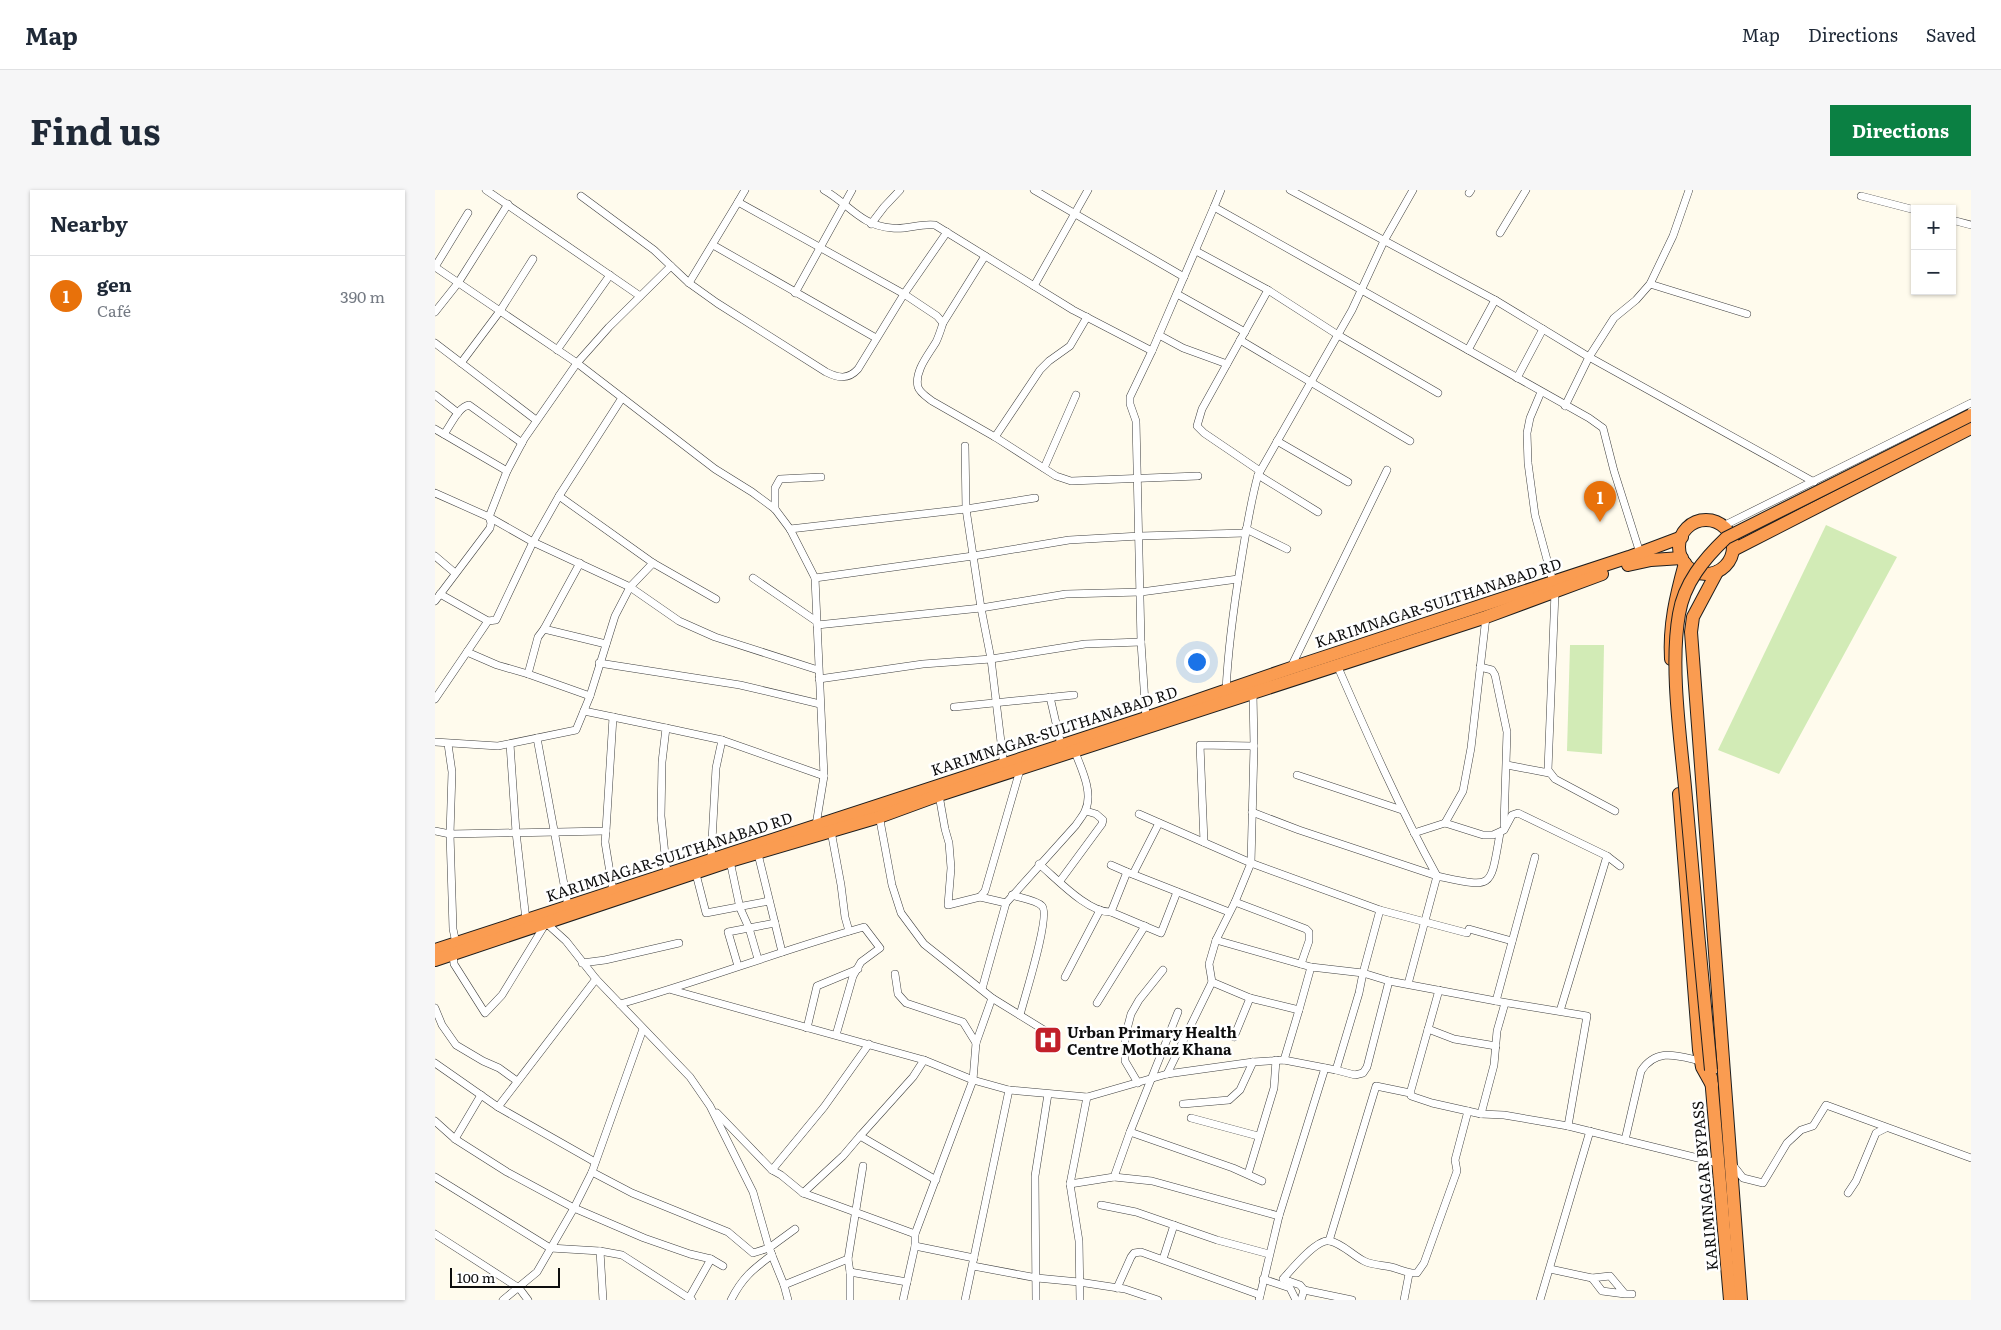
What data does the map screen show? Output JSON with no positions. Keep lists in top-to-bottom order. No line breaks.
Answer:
{"streets":{"highway":["KARIMNAGAR-SULTHANABAD RD","KARIMNAGAR BYPASS"]},"places":{"hospital":["Urban Primary Health Centre Mothaz Khana"]},"scale_bar":"100 m","page":{"header":"Map","nav":["Map","Directions","Saved"],"title":"Find us","buttons":"Directions","heading":"Nearby","map_buttons":["+","−"],"list":[{"mark":"1","name":"gen","note":"Café","value":"390 m"}],"pins":"1","scale":"100 m"}}
